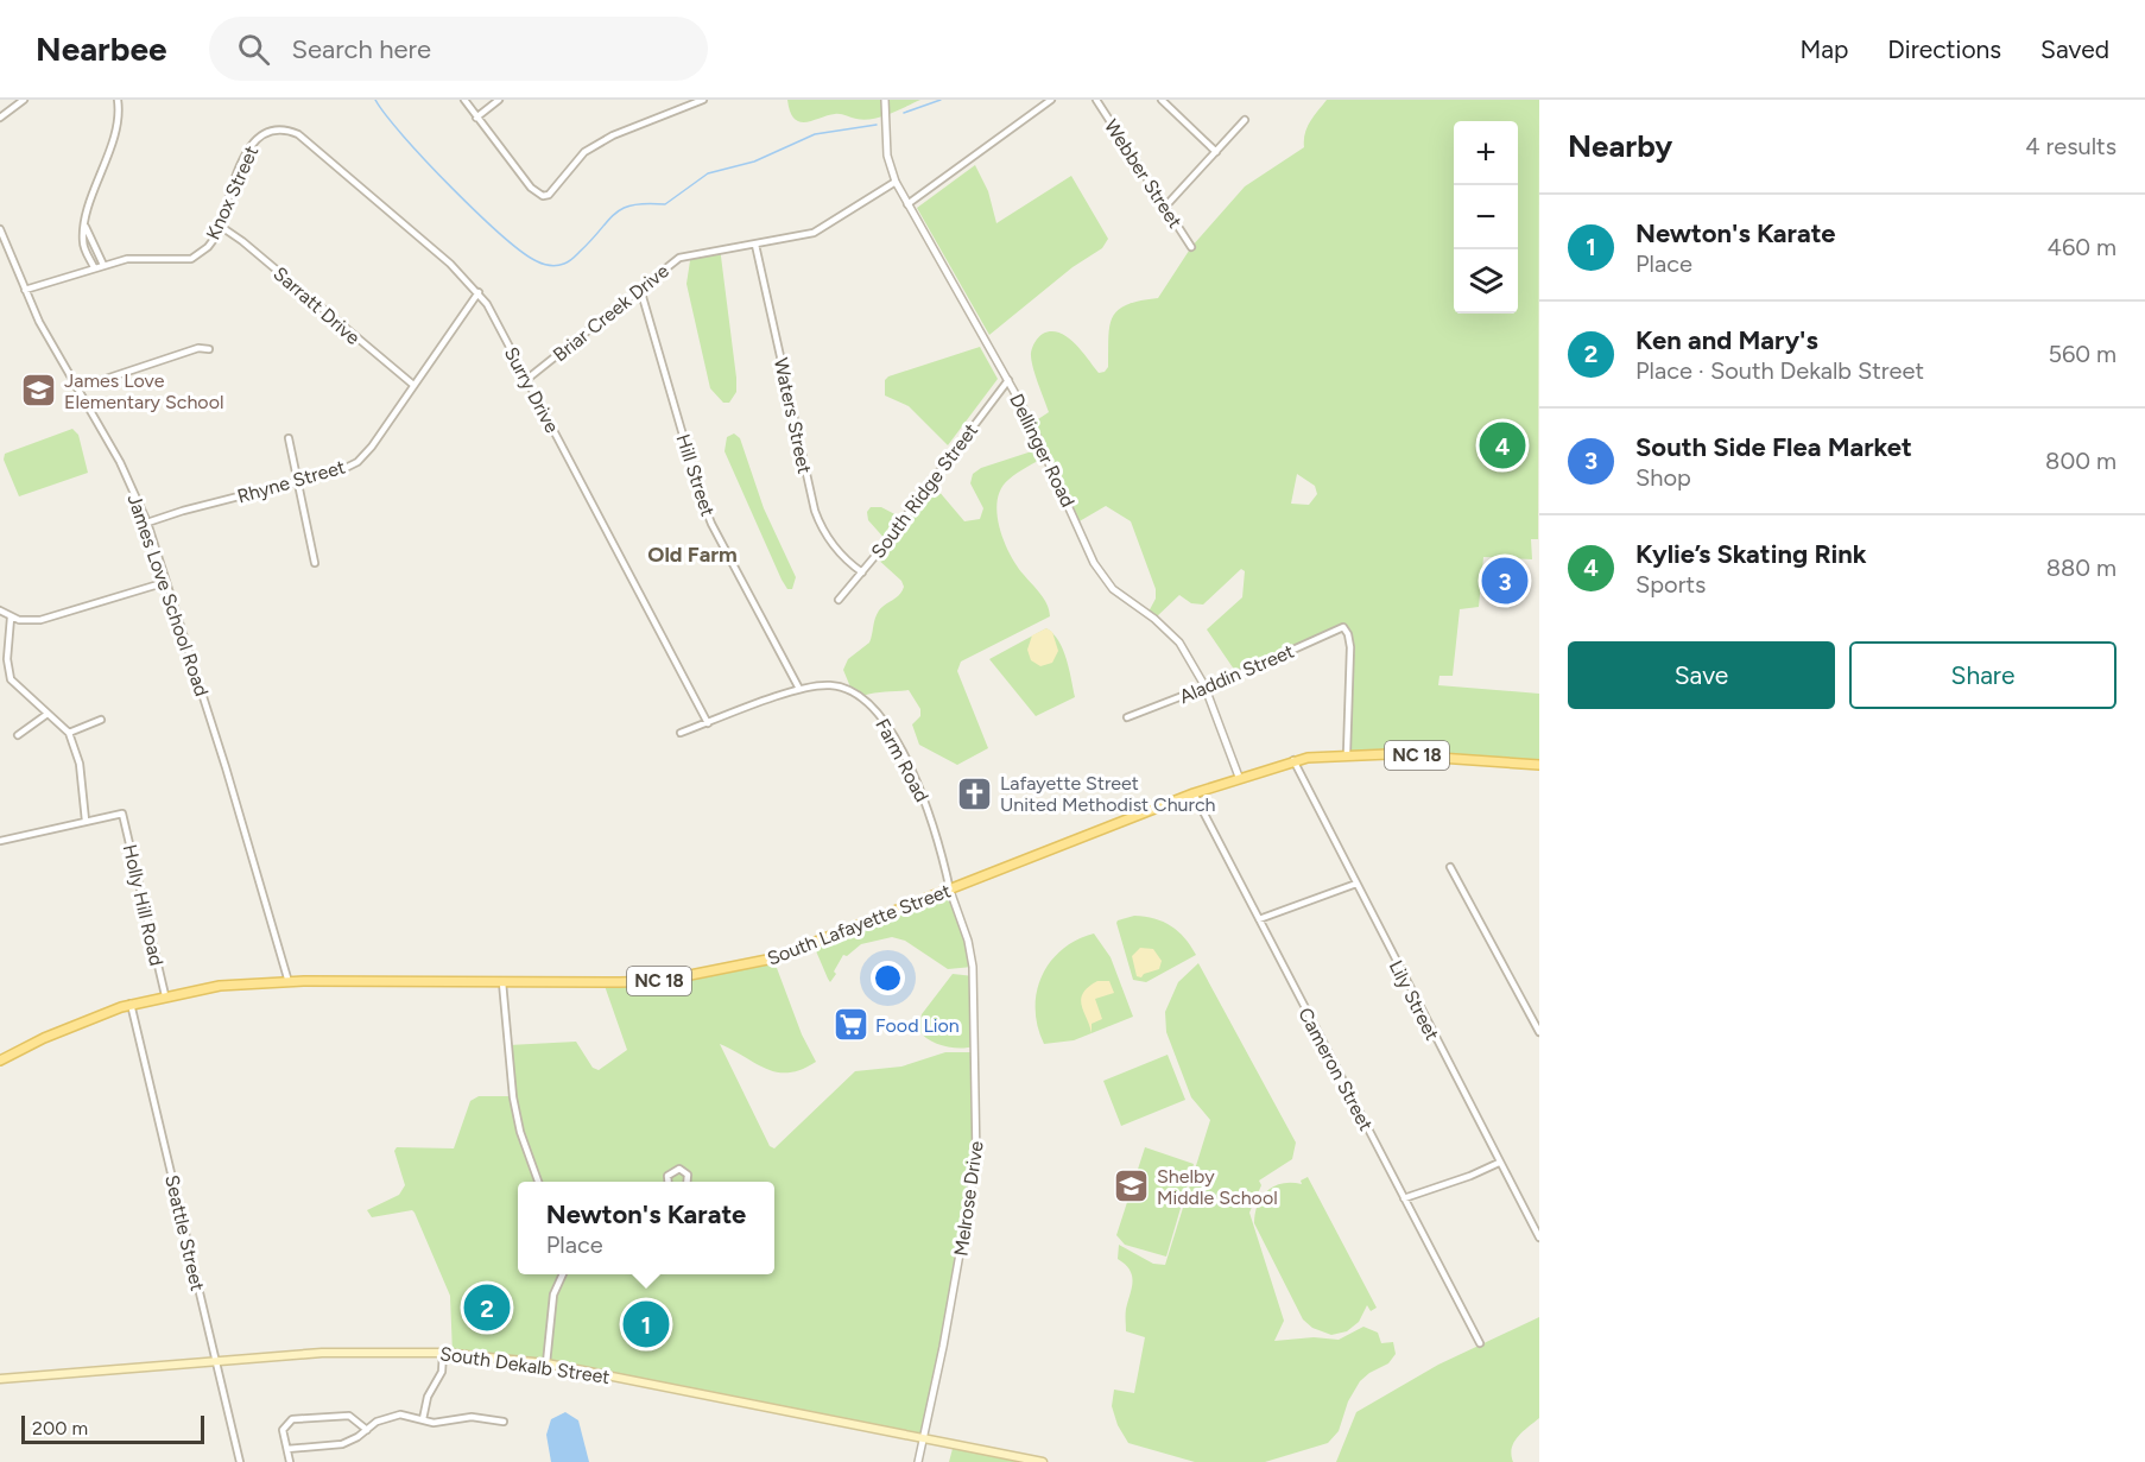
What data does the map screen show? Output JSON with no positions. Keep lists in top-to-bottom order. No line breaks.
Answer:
{"streets":{"main road":["NC 18","South Lafayette Street","South Dekalb Street"],"street":["Webber Street","Knox Street","Sarratt Drive","Briar Creek Drive","Surry Drive","Waters Street","Dellinger Road","Hill Street","Rhyne Street","South Ridge Street","James Love School Road","Aladdin Street","Farm Road","Holly Hill Road","Lily Street","Cameron Street","Melrose Drive","Seattle Street"]},"crossings":[["Knox Street","Sarratt Drive"],["Knox Street","Surry Drive"],["Knox Street","James Love School Road"],["Sarratt Drive","Rhyne Street"],["Briar Creek Drive","Surry Drive"],["Briar Creek Drive","Waters Street"],["Briar Creek Drive","Dellinger Road"],["Briar Creek Drive","Hill Street"],["Surry Drive","Rhyne Street"],["Surry Drive","Farm Road"],["Waters Street","South Ridge Street"],["Dellinger Road","South Ridge Street"],["Dellinger Road","Aladdin Street"],["Dellinger Road","South Lafayette Street"],["Hill Street","Farm Road"],["Rhyne Street","James Love School Road"],["James Love School Road","South Lafayette Street"],["Aladdin Street","South Lafayette Street"],["Farm Road","South Lafayette Street"],["Farm Road","Melrose Drive"],["Holly Hill Road","South Lafayette Street"],["South Lafayette Street","Lily Street"],["South Lafayette Street","Cameron Street"],["South Lafayette Street","Melrose Drive"],["South Lafayette Street","Seattle Street"],["Melrose Drive","South Dekalb Street"],["Seattle Street","South Dekalb Street"]],"districts":["Old Farm"],"places":{"school or university":["James Love Elementary School","Shelby Middle School"],"church":["Lafayette Street United Methodist Church"],"supermarket":["Food Lion"]},"scale_bar":"200 m","page":{"header":"Nearbee","search":"Search here","nav":["Map","Directions","Saved"],"heading":["Nearby","4 results"],"map_buttons":["+","−"],"list":[{"mark":"1","name":"Newton's Karate","note":"Place","value":"460 m"},{"mark":"2","name":"Ken and Mary's","note":"Place · South Dekalb Street","value":"560 m"},{"mark":"3","name":"South Side Flea Market","note":"Shop","value":"800 m"},{"mark":"4","name":"Kylie’s Skating Rink","note":"Sports","value":"880 m"}],"pins":["4","3","2","1"],"buttons":["Save","Share"],"popup":["Newton's Karate","Place"],"scale":"200 m"}}
